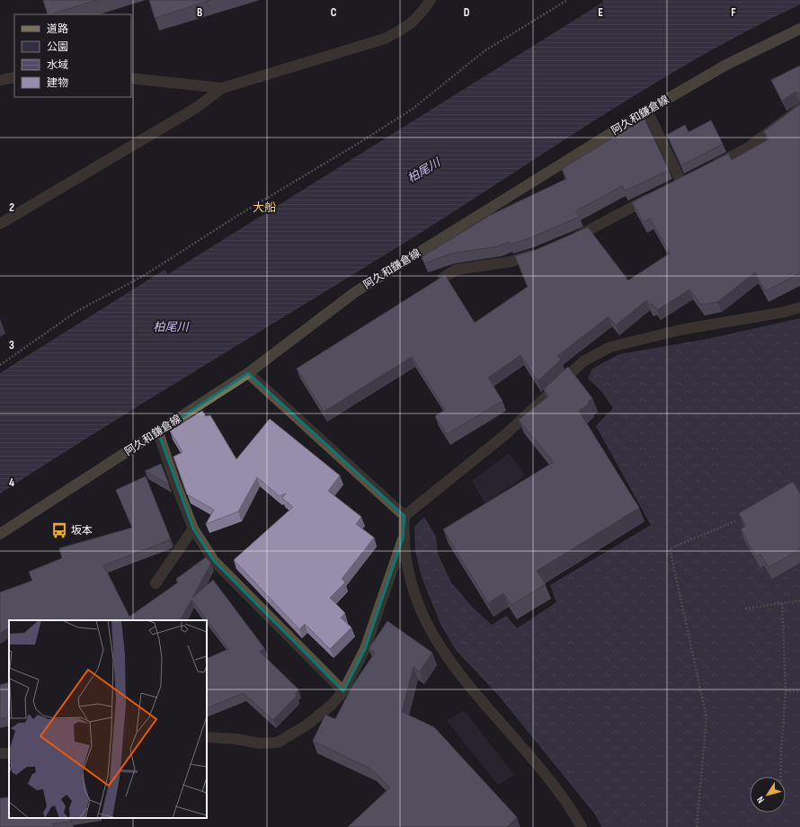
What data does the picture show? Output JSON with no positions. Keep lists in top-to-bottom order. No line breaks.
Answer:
{"streets":{"main road":["阿久和鎌倉線"]},"districts":["大船"],"water":["柏尾川"],"places":{"bus stop":["坂本"]},"legend":["道路","公園","水域","建物"],"north":"bottom left","grid":{"columns":["B","C","D","E","F"],"rows":["2","3","4"]}}
